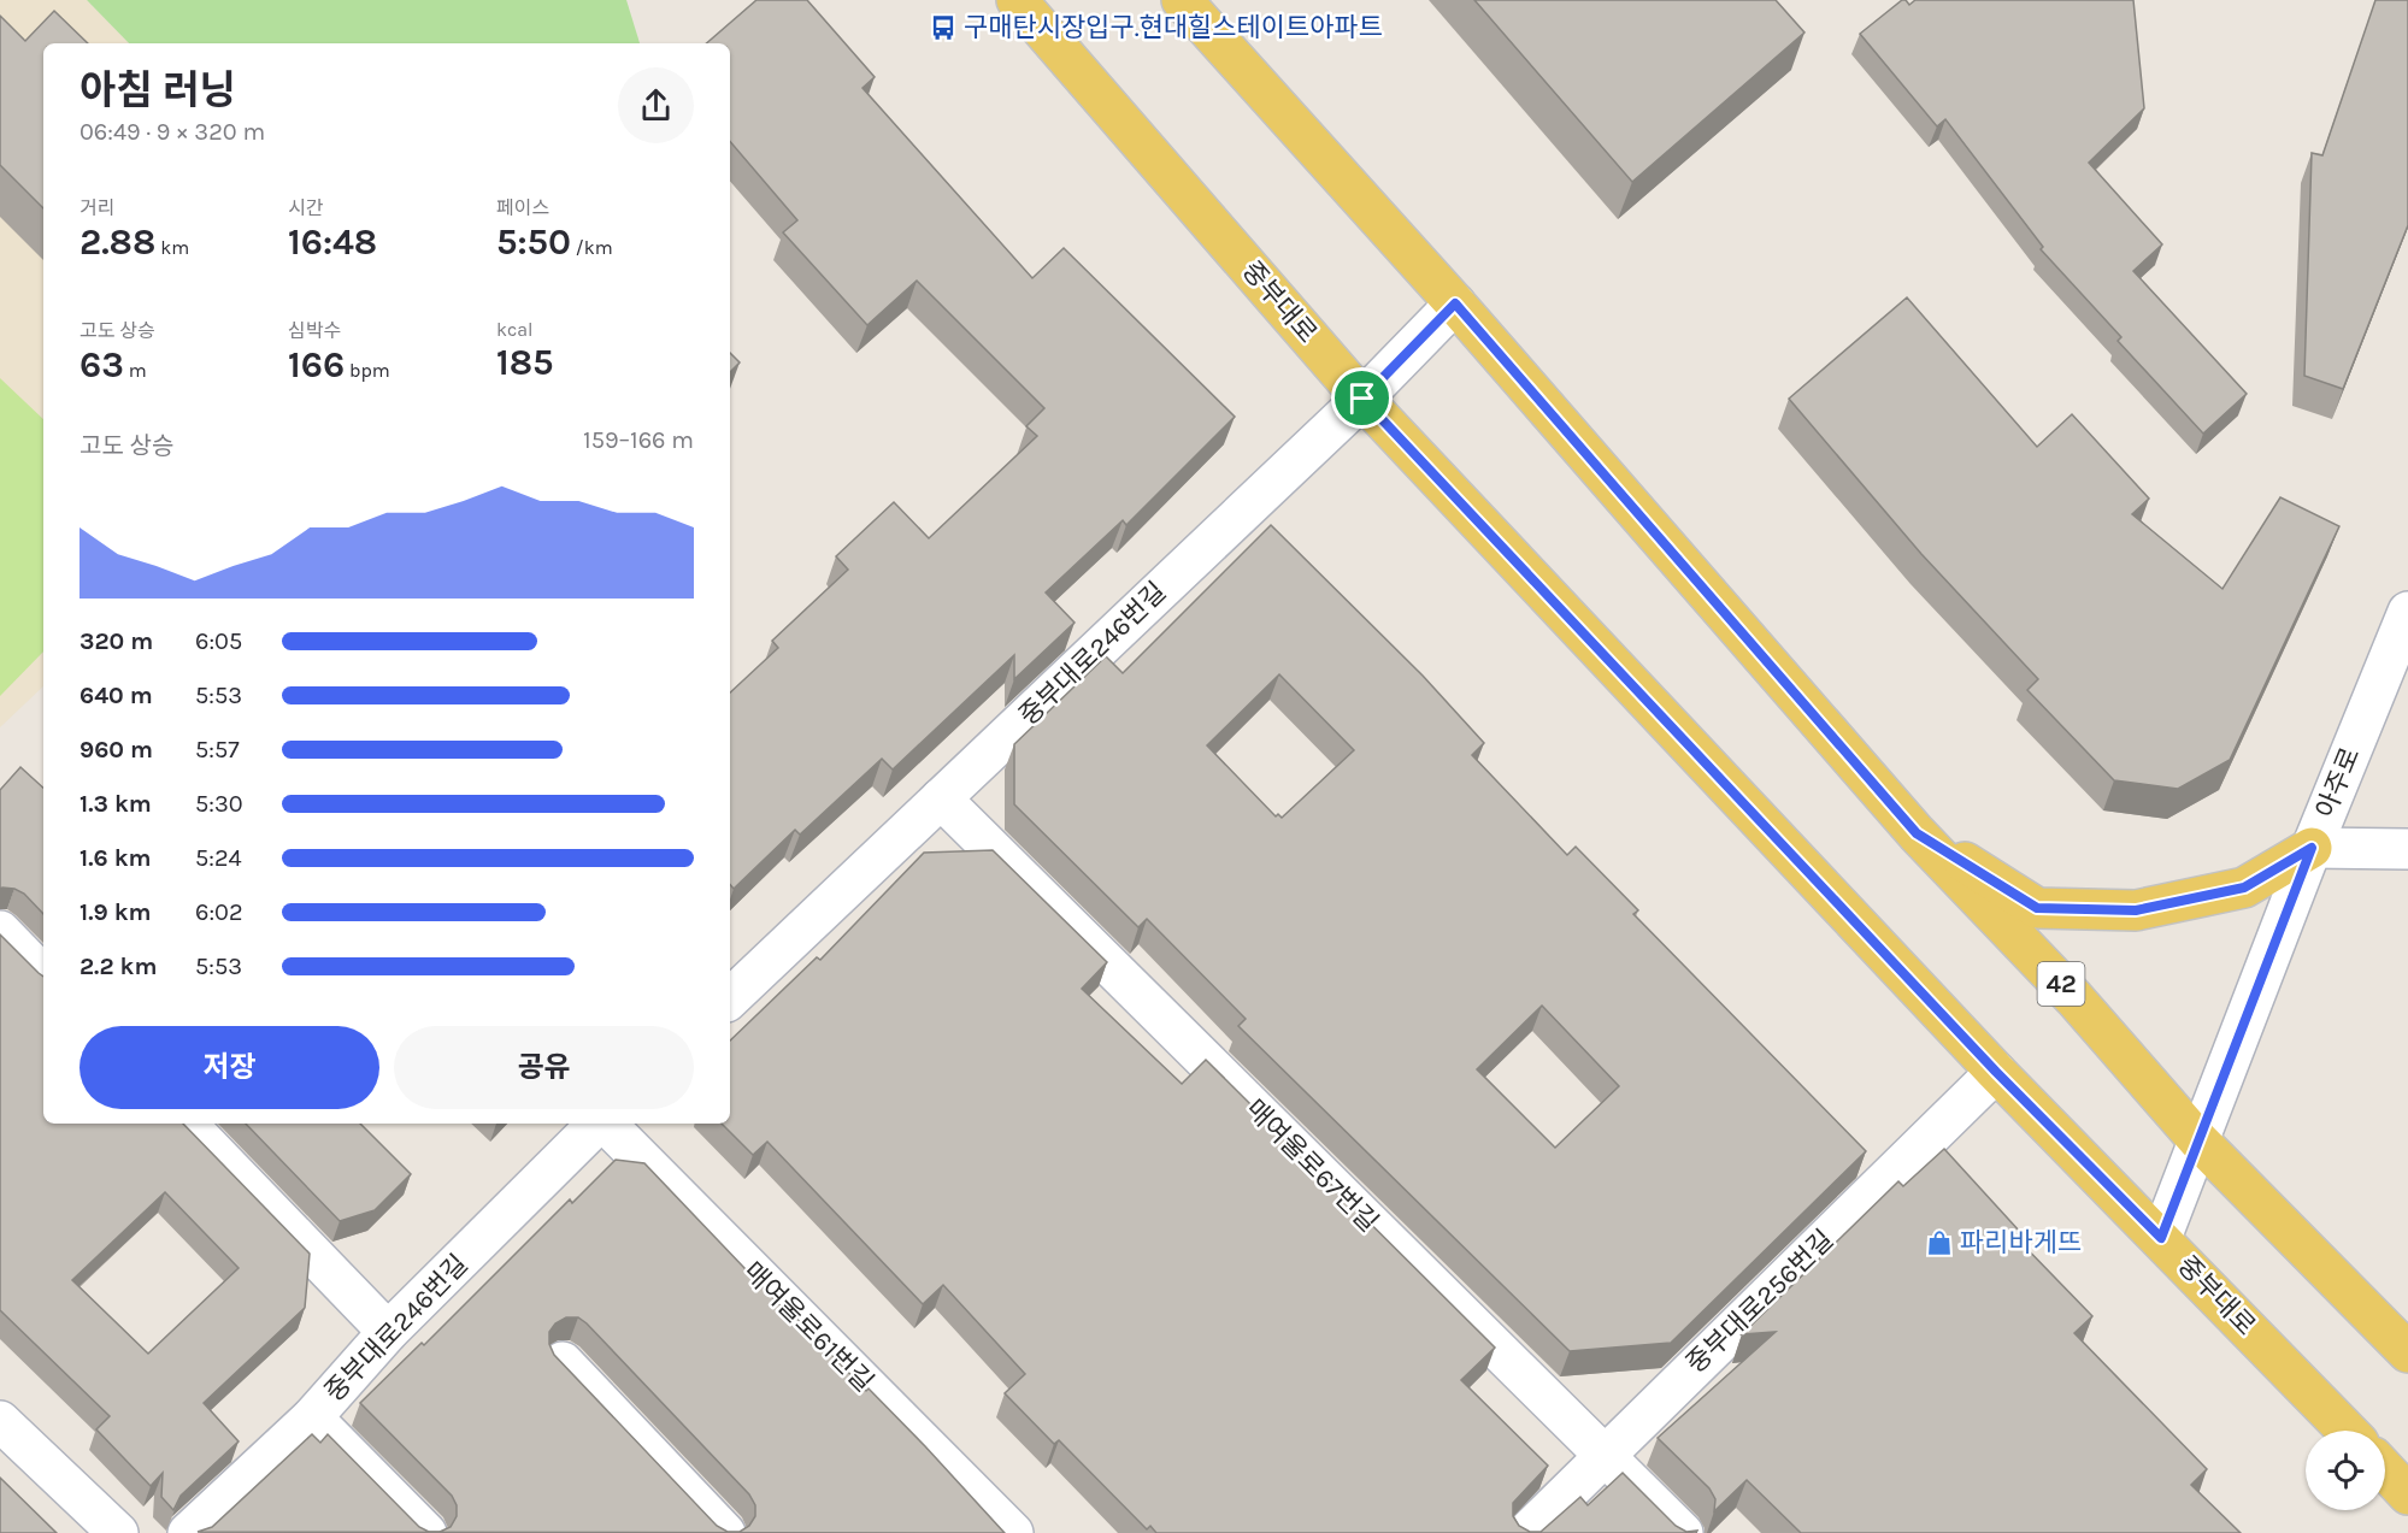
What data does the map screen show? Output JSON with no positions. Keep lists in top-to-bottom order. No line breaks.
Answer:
{"streets":{"main road":["중부대로","42"],"street":["중부대로246번길","아주로","매여울로67번길","중부대로256번길","매여울로61번길"]},"crossings":[["중부대로","중부대로246번길"],["중부대로","아주로"],["중부대로","중부대로256번길"],["중부대로246번길","42"],["중부대로246번길","매여울로67번길"],["아주로","42"],["매여울로67번길","중부대로256번길"]],"places":{"bus stop":["구매탄시장입구.현대힐스테이트아파트"],"shop":["파리바게뜨"]},"page":{"heading":["아침 러닝","06:49 · 9 × 320 m"],"stats":[["거리","2.88 km"],["시간","16:48"],["페이스","5:50 /km"],["고도 상승","63 m"],["심박수","166 bpm"],["kcal","185"]],"chart":["고도 상승","159–166 m"],"list":[{"name":"320 m","note":"6:05"},{"name":"640 m","note":"5:53"},{"name":"960 m","note":"5:57"},{"name":"1.3 km","note":"5:30"},{"name":"1.6 km","note":"5:24"},{"name":"1.9 km","note":"6:02"},{"name":"2.2 km","note":"5:53"}],"buttons":["저장","공유"]}}
